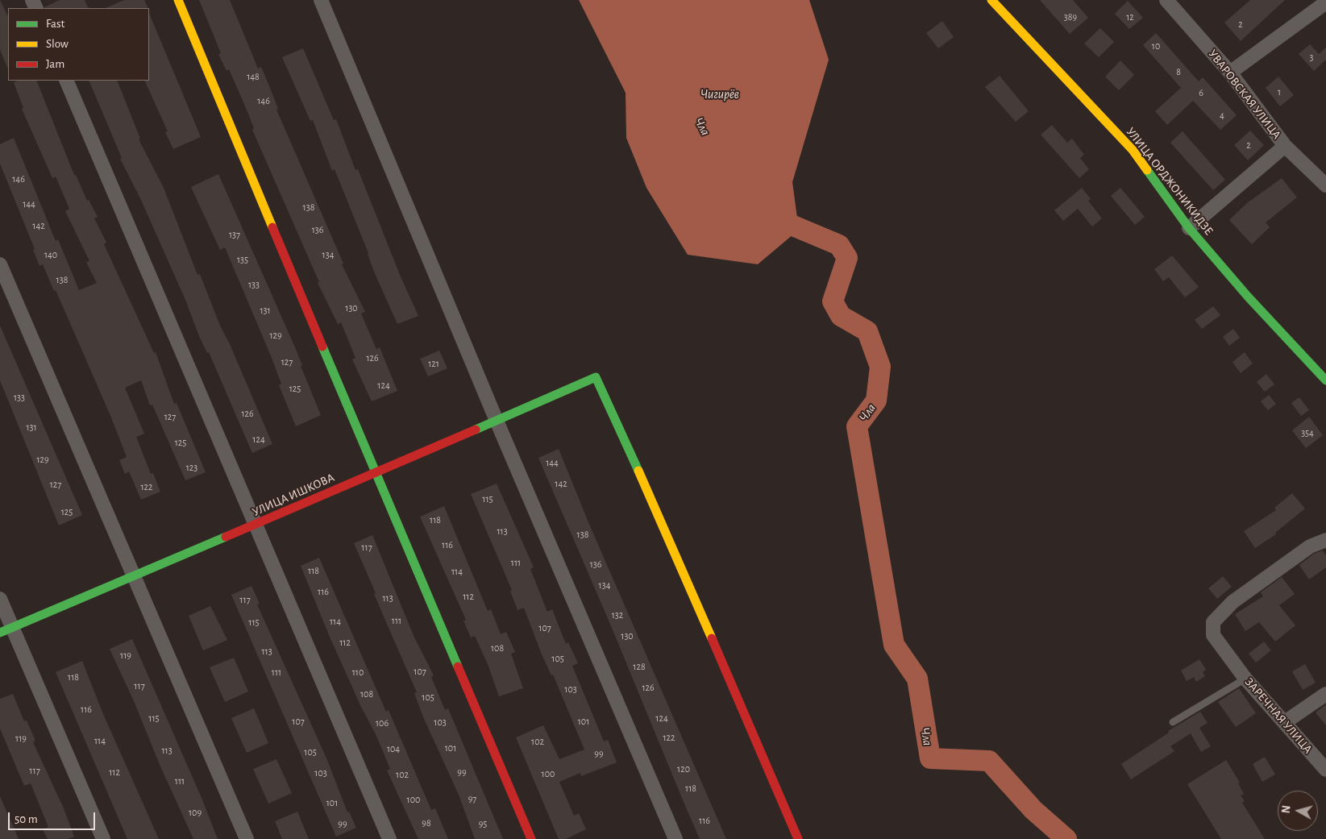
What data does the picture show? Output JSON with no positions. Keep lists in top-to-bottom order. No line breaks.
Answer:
{"streets":{"street":["УВАРОВСКАЯ УЛИЦА","УЛИЦА ОРДЖОНИКИДЗЕ","УЛИЦА ИШКОВА","ЗАРЕЧНАЯ УЛИЦА"]},"water":["Чигирёв","Чла"],"house_numbers":["389","12","2","10","3","8","148","1","6","146","4","2","146","144","138","142","136","137","140","134","135","138","133","130","131","129","126","127","121","124","125","133","126","127","131","354","124","125","129","144","123","142","127","122","115","125","118","113","138","116","117","111","136","118","114","134","116","112","113","117","132","111","114","115","107","130","112","108","113","119","105","128","107","111","110","118","117","126","103","108","105","116","115","124","107","101","103","106","122","119","114","102","101","104","113","105","99","120","117","112","99","103","100","102","111","118","97","100","101","109","116","98","99","95"],"legend":["Fast","Slow","Jam"],"scale_bar":"50 m","north":"left"}
